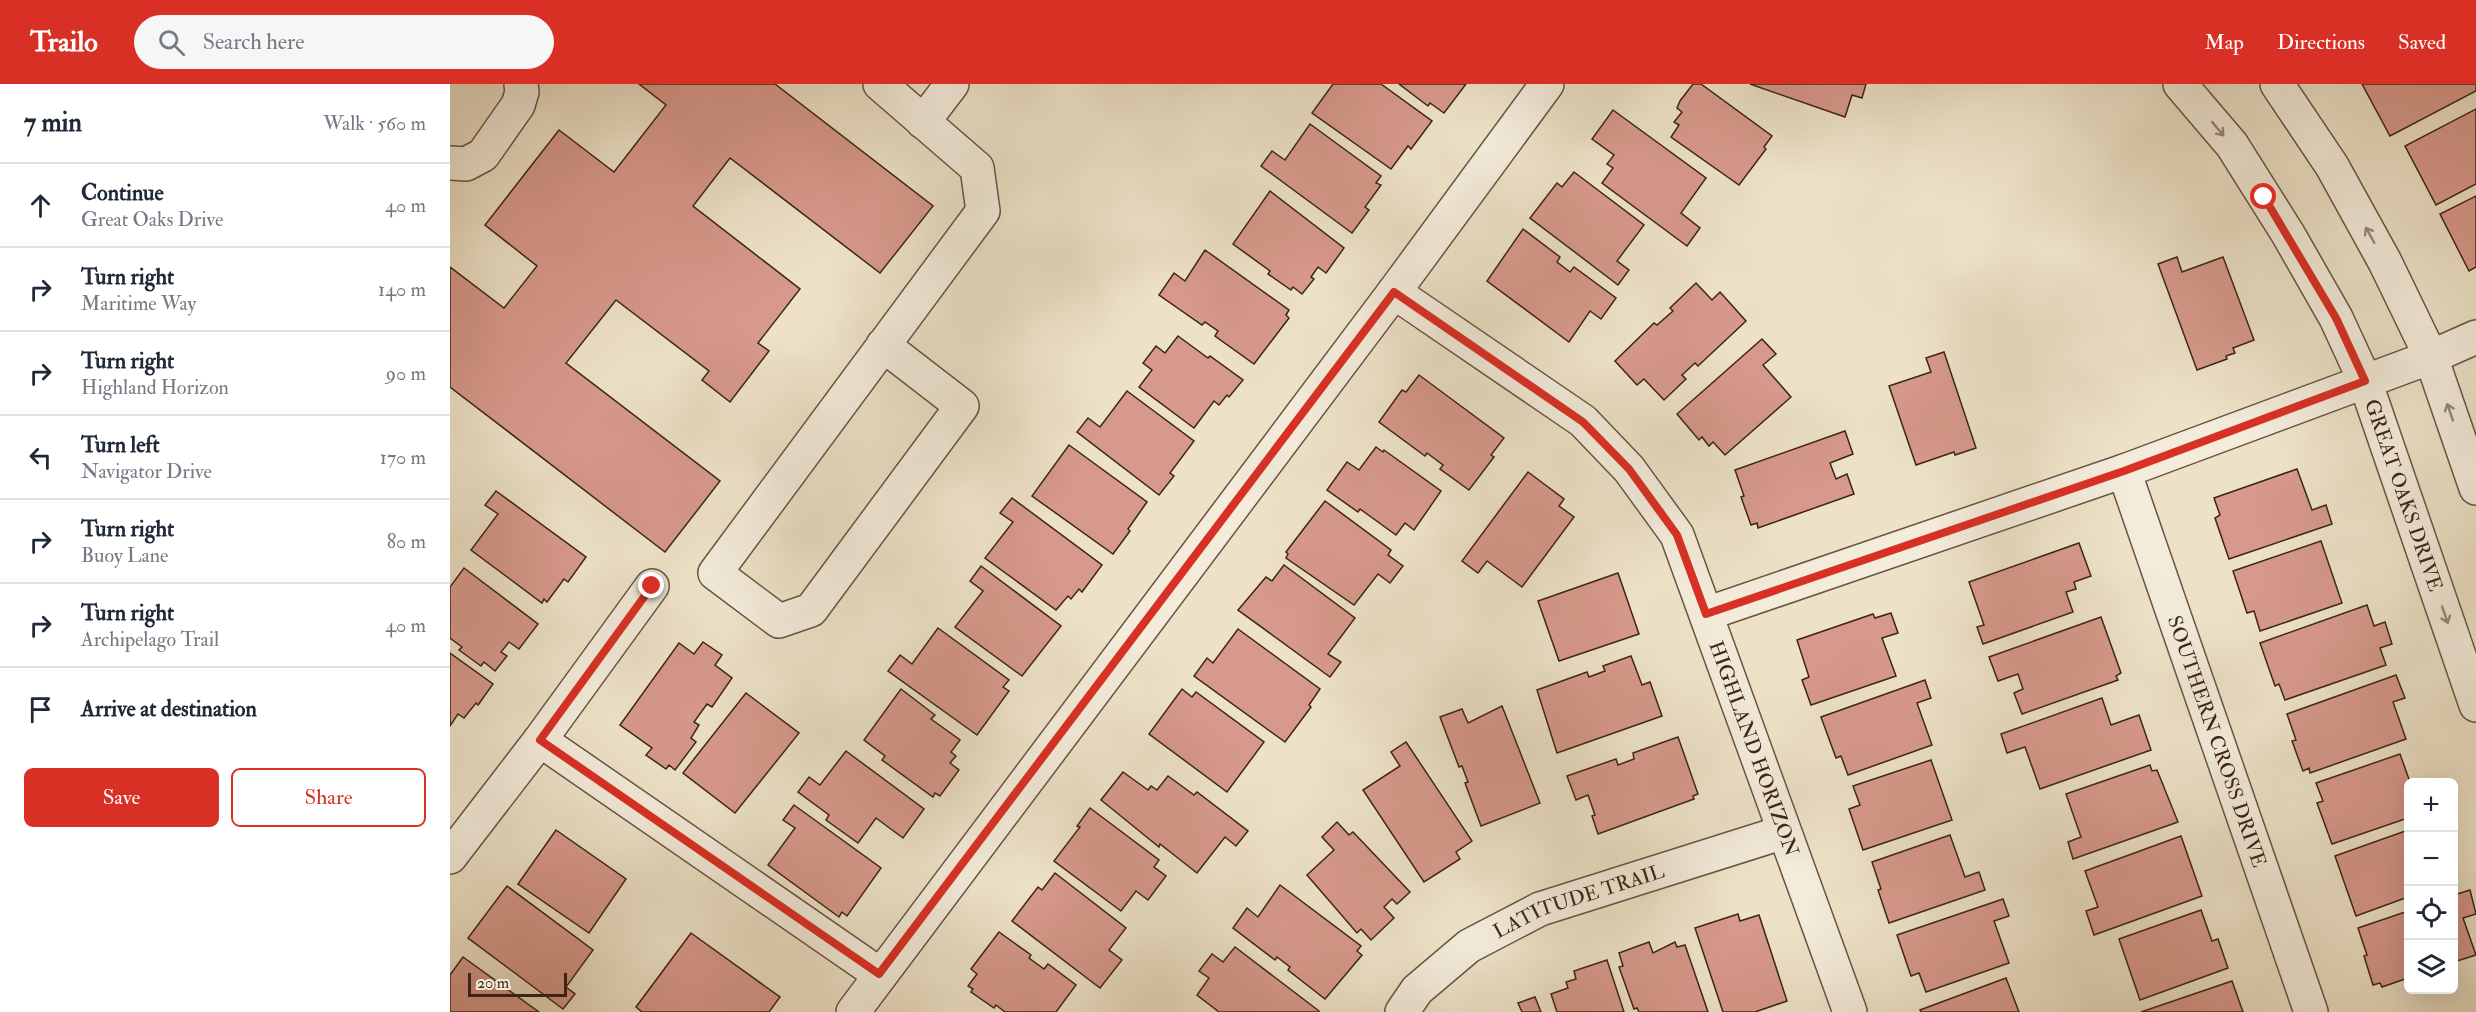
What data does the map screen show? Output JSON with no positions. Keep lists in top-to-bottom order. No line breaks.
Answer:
{"streets":{"street":["GREAT OAKS DRIVE","SOUTHERN CROSS DRIVE","HIGHLAND HORIZON","LATITUDE TRAIL"]},"crossings":[["HIGHLAND HORIZON","LATITUDE TRAIL"]],"scale_bar":"20 m","page":{"header":"Trailo","search":"Search here","nav":["Map","Directions","Saved"],"heading":["7 min","Walk · 560 m"],"list":[["Continue","Great Oaks Drive","40 m"],["Turn right","Maritime Way","140 m"],["Turn right","Highland Horizon","90 m"],["Turn left","Navigator Drive","170 m"],["Turn right","Buoy Lane","80 m"],["Turn right","Archipelago Trail","40 m"],"Arrive at destination"],"buttons":["Save","Share"],"map_buttons":["+","−"],"scale":"20 m"}}
